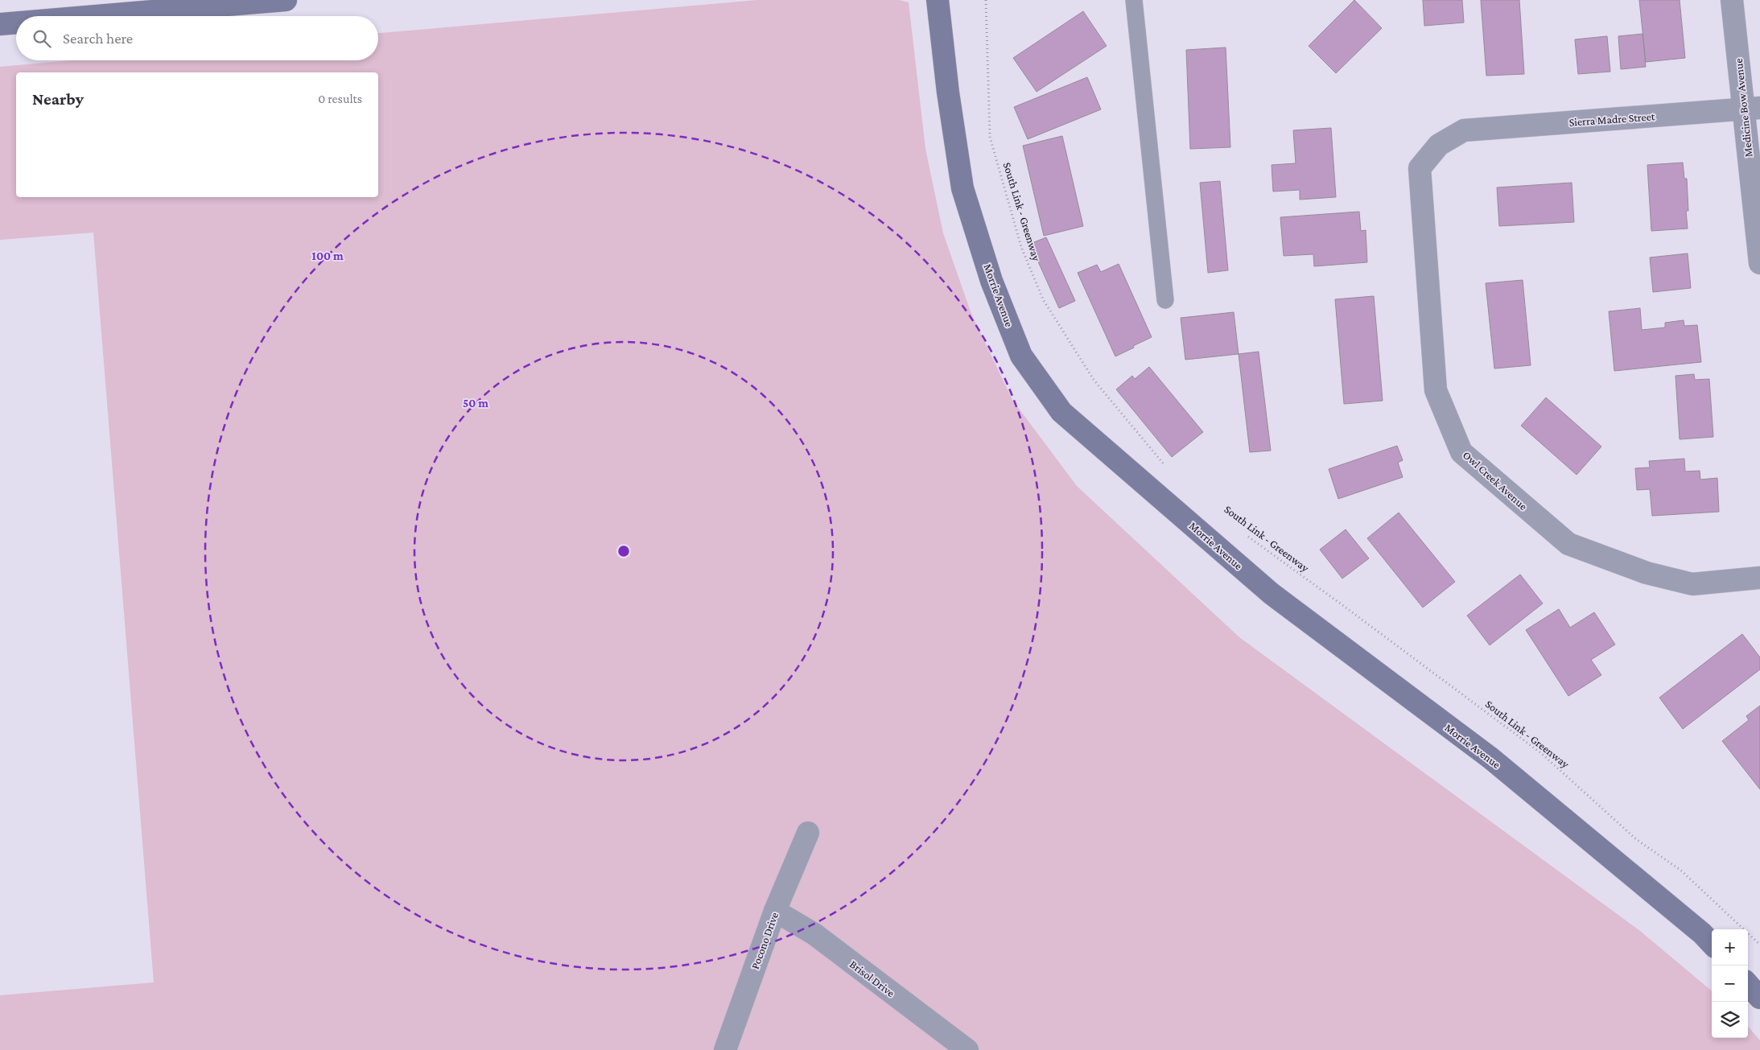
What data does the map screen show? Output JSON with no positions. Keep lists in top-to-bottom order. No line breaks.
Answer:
{"streets":{"main road":["Morrie Avenue"],"street":["Medicine Bow Avenue","Sierra Madre Street","Owl Creek Avenue","Pocono Drive","Brisol Drive"],"path":["South Link - Greenway"]},"crossings":[["Medicine Bow Avenue","Sierra Madre Street"],["Sierra Madre Street","Owl Creek Avenue"],["Pocono Drive","Brisol Drive"]],"page":{"search":"Search here","heading":["Nearby","0 results"],"map_buttons":["+","−"]},"rings":["100 m","50 m"]}
